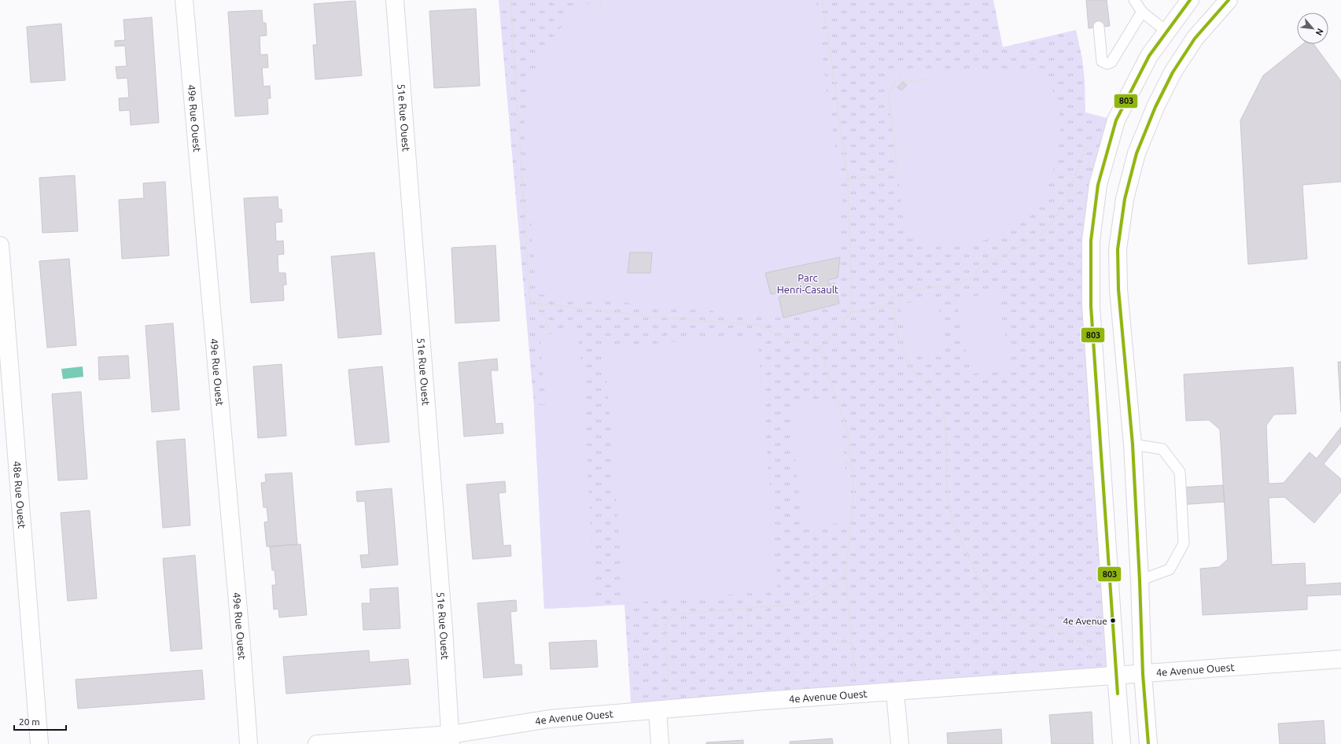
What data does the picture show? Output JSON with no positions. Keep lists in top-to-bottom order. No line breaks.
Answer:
{"streets":{"street":["49e Rue Ouest","51e Rue Ouest","48e Rue Ouest","4e Avenue Ouest"]},"crossings":[["51e Rue Ouest","4e Avenue Ouest"]],"parks":["Parc Henri-Casault"],"places":["4e Avenue"],"lines":["transit line 803"],"scale_bar":"20 m","north":"bottom right"}
